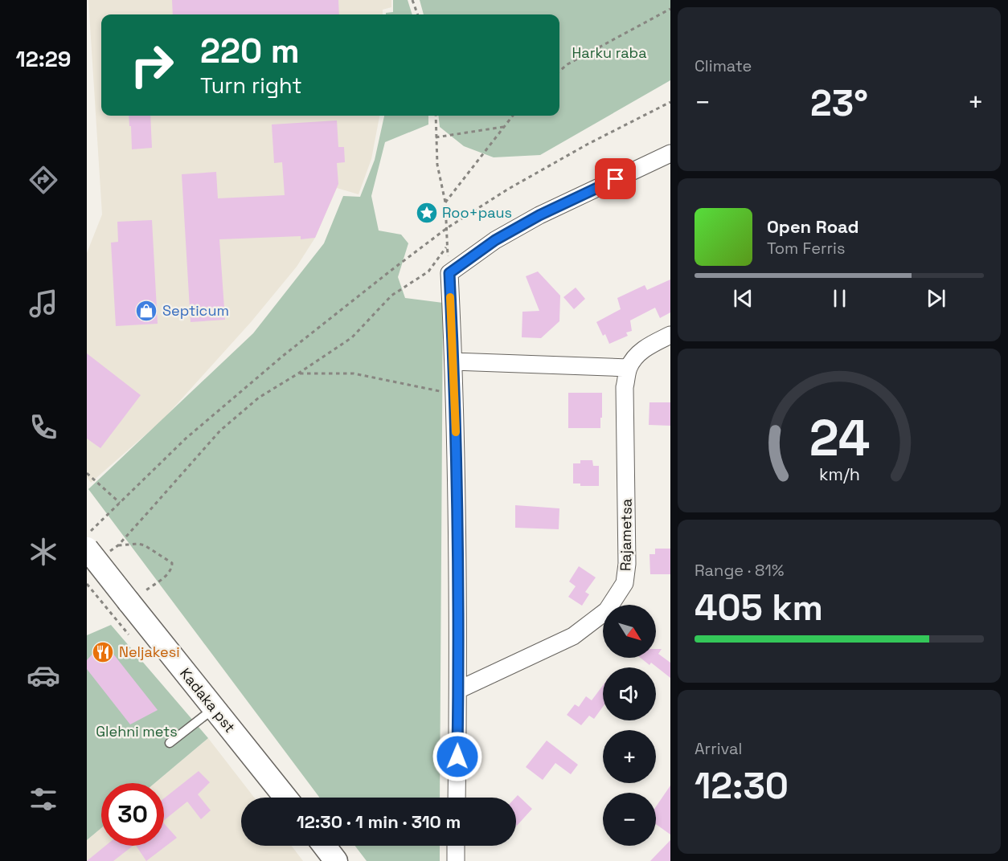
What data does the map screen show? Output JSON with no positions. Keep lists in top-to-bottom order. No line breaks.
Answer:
{"streets":{"main road":["Kadaka pst"],"street":["Rajametsa"]},"parks":["Harku raba","Glehni mets"],"places":{"place":["Roo+paus"],"shop":["Septicum"],"restaurant":["Neljakesi"]},"north":"bottom right","page":{"tabs":"12:29","tile":["Climate",["Range · 81%","405 km"],["Arrival","12:30"]],"turn":["220 m","Turn right"],"heat":["−","23°","+"],"song":["Open Road","Tom Ferris"],"map_buttons":["+","−"],"limit":"30","trip":"12:30 · 1 min · 310 m","gauge":["24","km/h"]}}
